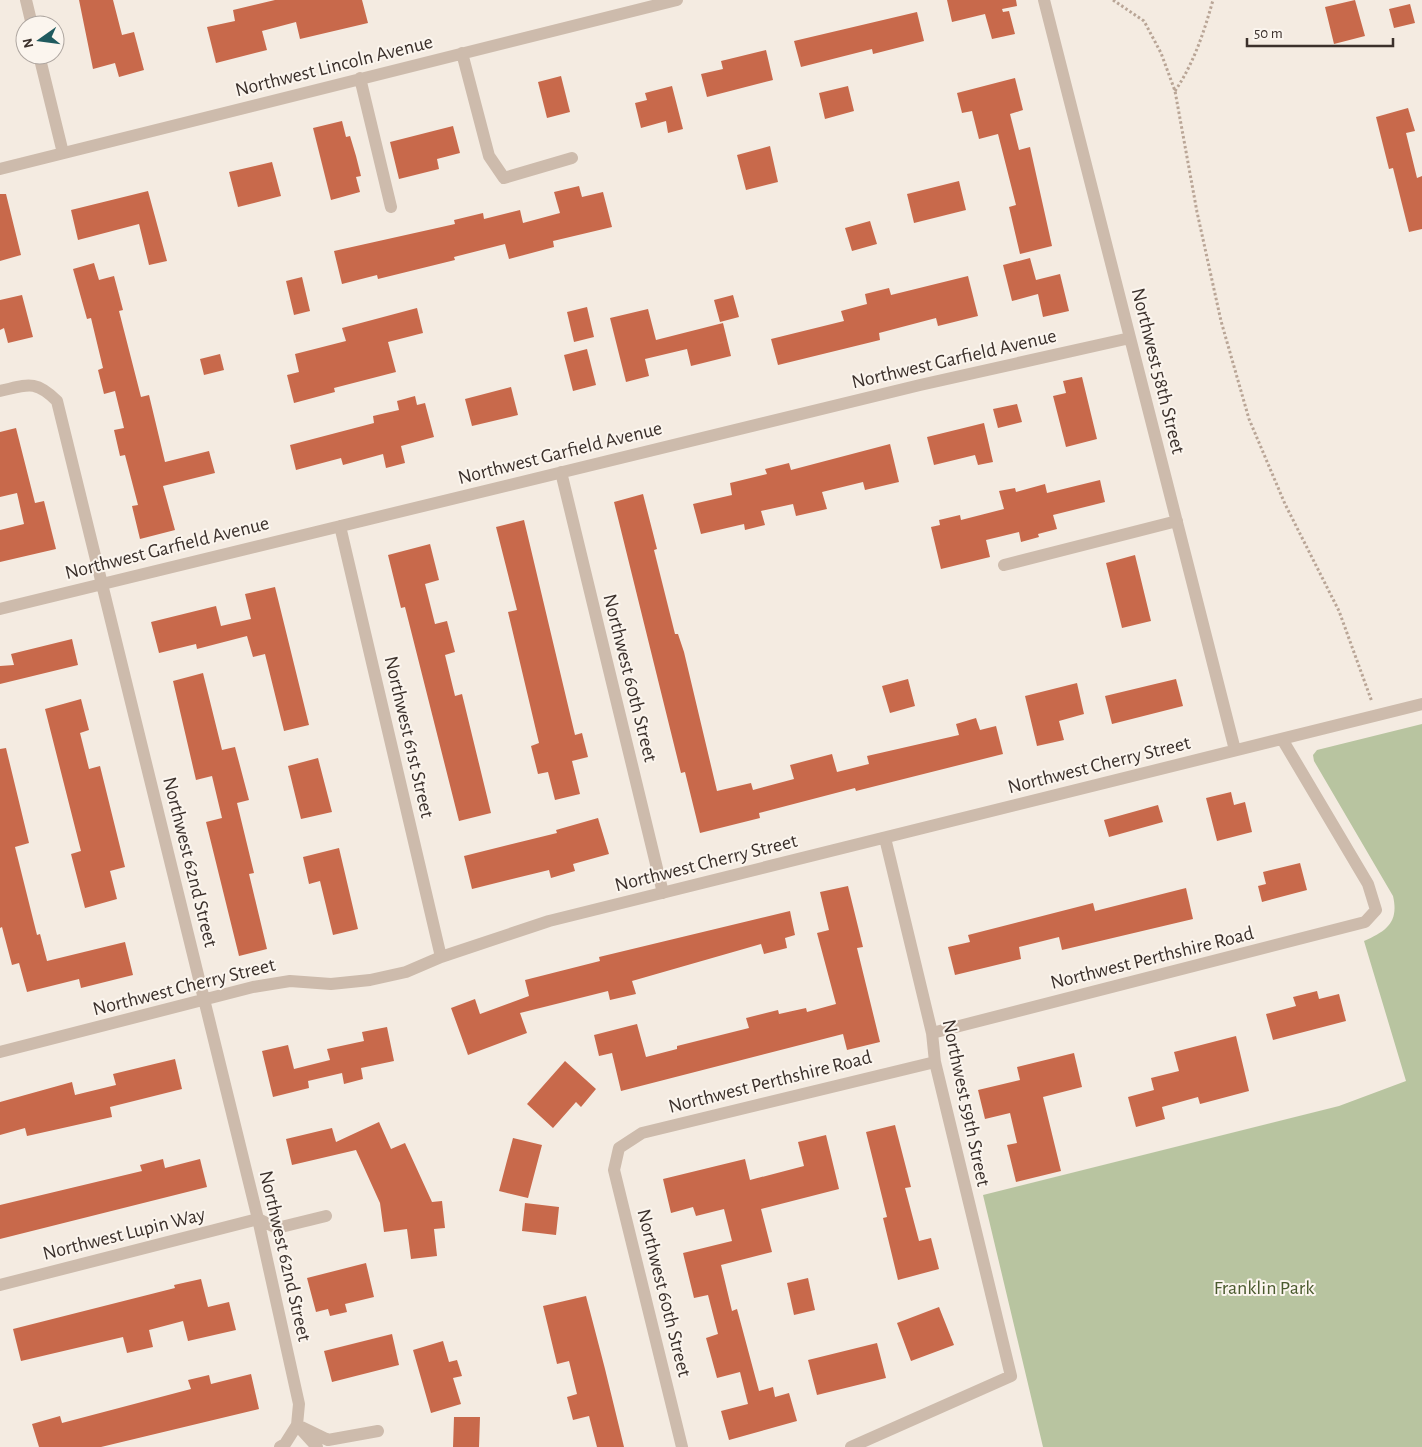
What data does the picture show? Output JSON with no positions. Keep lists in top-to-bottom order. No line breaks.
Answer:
{"streets":{"street":["Northwest Lincoln Avenue","Northwest Garfield Avenue","Northwest 58th Street","Northwest 60th Street","Northwest 61st Street","Northwest Cherry Street","Northwest 62nd Street","Northwest Perthshire Road","Northwest 59th Street","Northwest Lupin Way"]},"crossings":[["Northwest Garfield Avenue","Northwest 58th Street"],["Northwest Garfield Avenue","Northwest 60th Street"],["Northwest Garfield Avenue","Northwest 61st Street"],["Northwest Garfield Avenue","Northwest 62nd Street"],["Northwest 58th Street","Northwest Cherry Street"],["Northwest 60th Street","Northwest Cherry Street"],["Northwest 60th Street","Northwest Perthshire Road"],["Northwest 61st Street","Northwest Cherry Street"],["Northwest Cherry Street","Northwest 62nd Street"],["Northwest Cherry Street","Northwest Perthshire Road"],["Northwest Cherry Street","Northwest 59th Street"],["Northwest 62nd Street","Northwest Lupin Way"],["Northwest Perthshire Road","Northwest 59th Street"]],"parks":["Franklin Park"],"scale_bar":"50 m","north":"left"}
